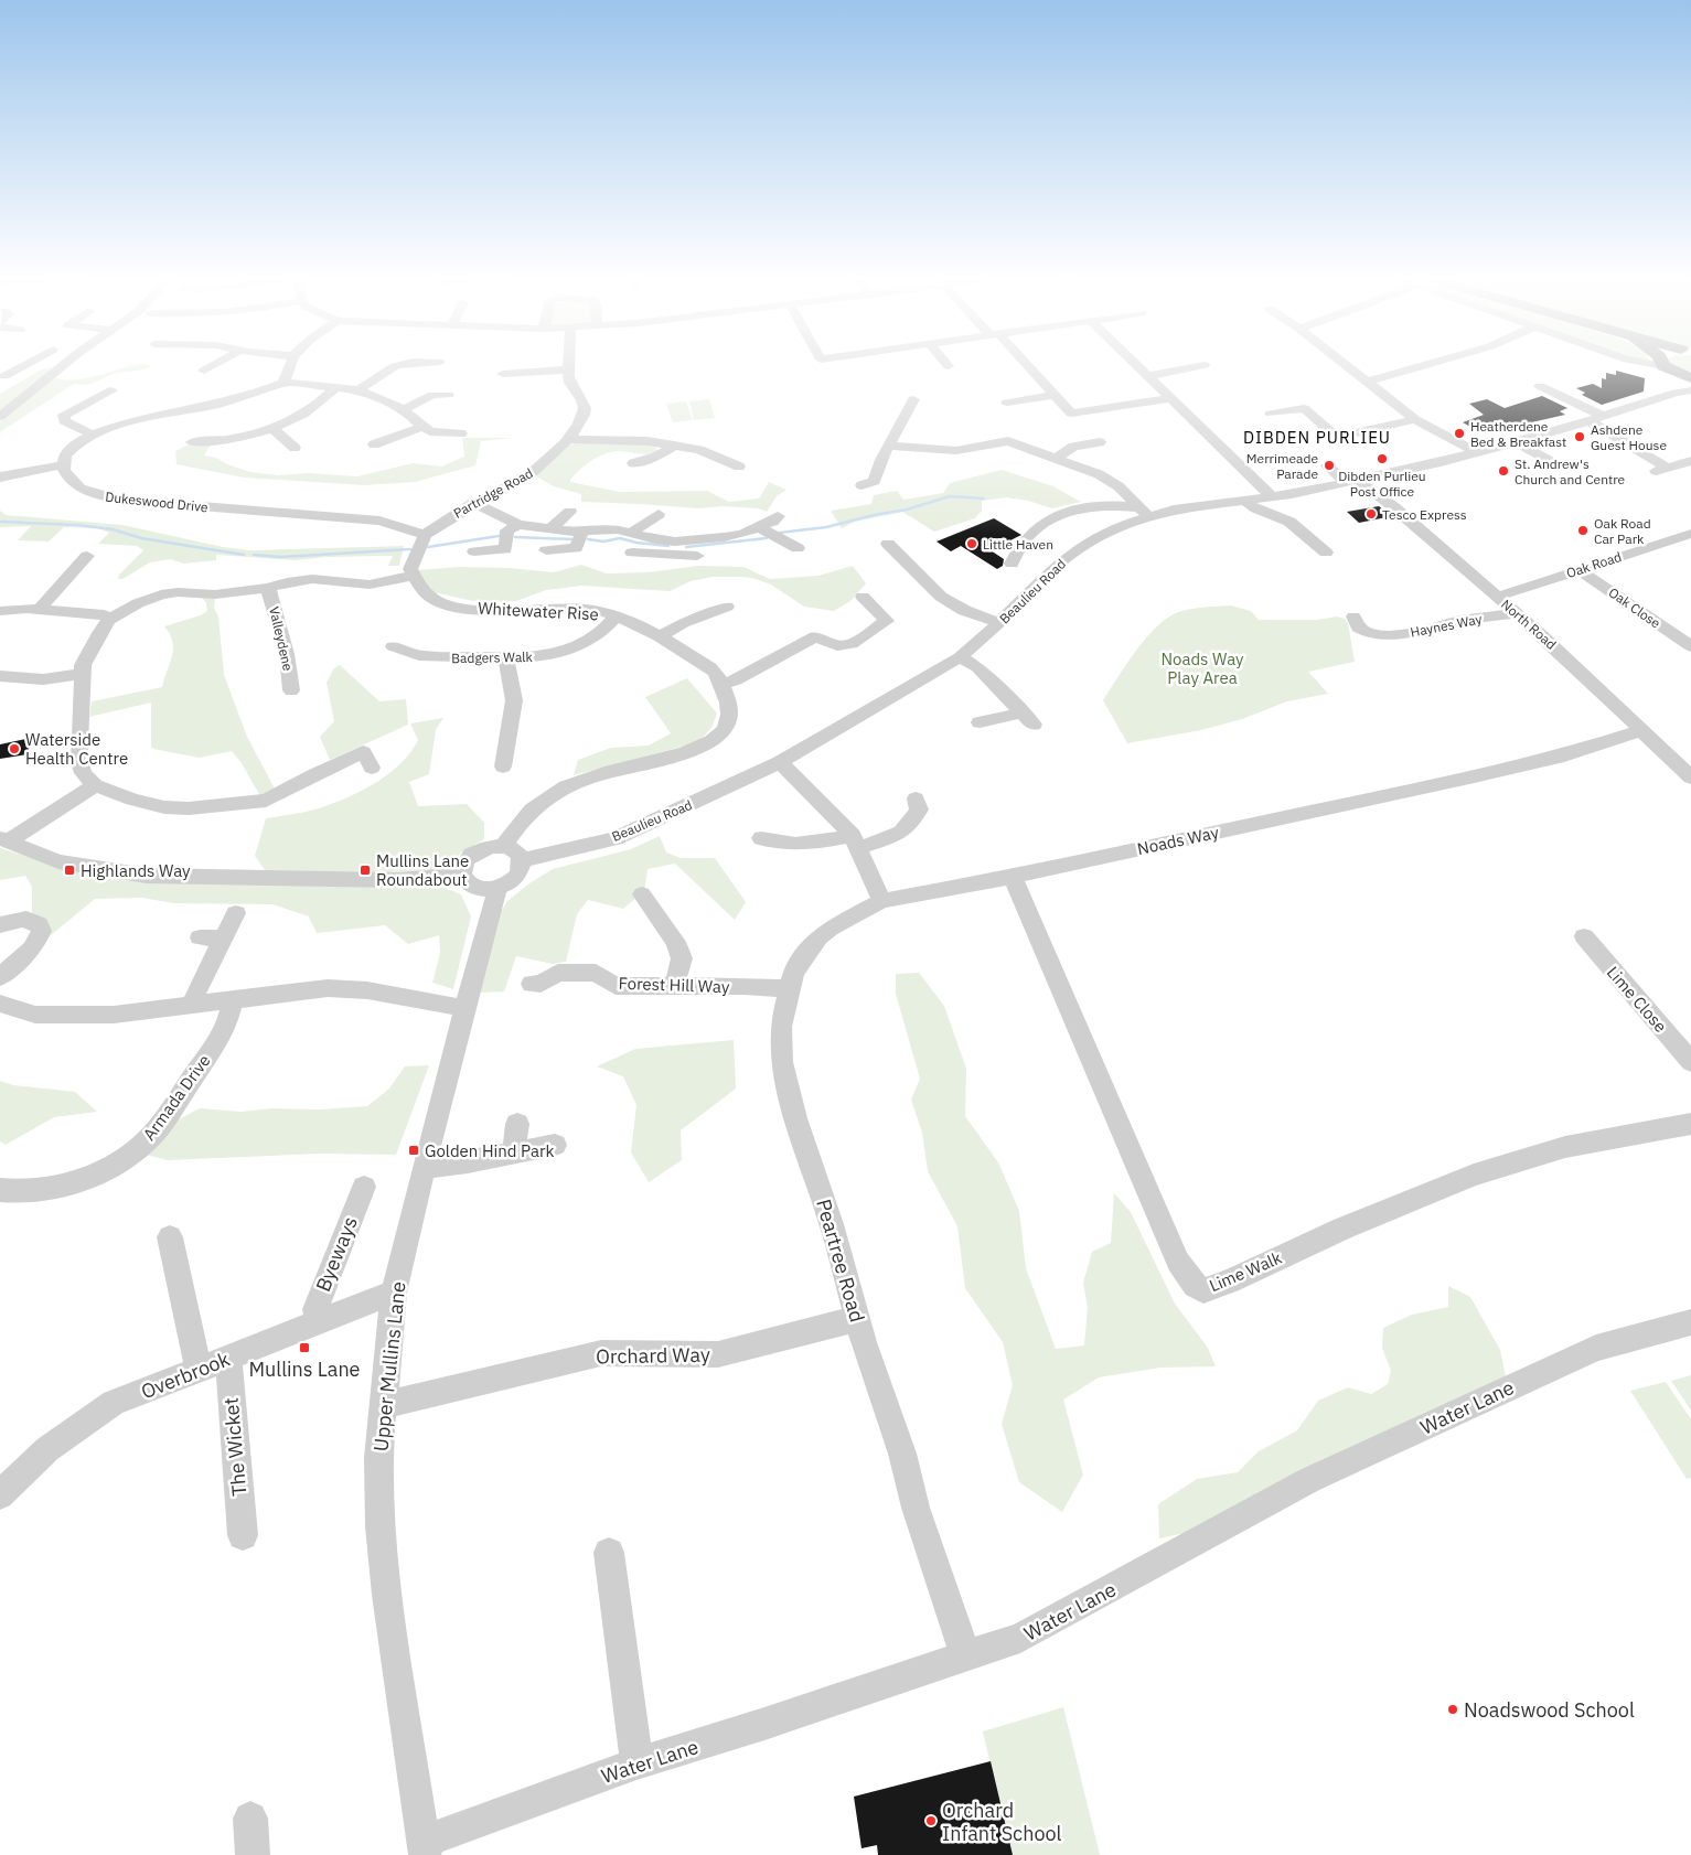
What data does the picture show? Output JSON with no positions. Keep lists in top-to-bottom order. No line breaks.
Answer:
{"streets":{"street":["Partridge Road","Dukeswood Drive","Oak Road","Beaulieu Road","Oak Close","Whitewater Rise","North Road","Haynes Way","Valleydene","Badgers Walk","Noads Way","Forest Hill Way","Lime Close","Armada Drive","Byeways","Peartree Road","Lime Walk","Orchard Way","Upper Mullins Lane","Overbrook","Water Lane","The Wicket"]},"crossings":[["Partridge Road","Dukeswood Drive"],["Oak Road","Oak Close"],["Oak Road","North Road"],["Beaulieu Road","Whitewater Rise"],["Beaulieu Road","North Road"],["Beaulieu Road","Upper Mullins Lane"],["Whitewater Rise","Badgers Walk"],["Whitewater Rise","Upper Mullins Lane"],["North Road","Haynes Way"],["North Road","Noads Way"],["Noads Way","Peartree Road"],["Noads Way","Lime Walk"],["Forest Hill Way","Peartree Road"],["Byeways","Overbrook"],["Peartree Road","Orchard Way"],["Peartree Road","Water Lane"],["Orchard Way","Upper Mullins Lane"],["Upper Mullins Lane","Overbrook"],["Upper Mullins Lane","Water Lane"],["Overbrook","The Wicket"]],"districts":["DIBDEN PURLIEU"],"parks":["Noads Way Play Area"],"places":{"other":["Heatherdene Bed & Breakfast","Ashdene Guest House","Dibden Purlieu Post Office","Merrimeade Parade","St. Andrew's Church and Centre","Tesco Express","Oak Road Car Park","Little Haven","Waterside Health Centre","Noadswood School","Orchard Infant School"],"transit":["Highlands Way","Mullins Lane Roundabout","Golden Hind Park","Mullins Lane"]}}
